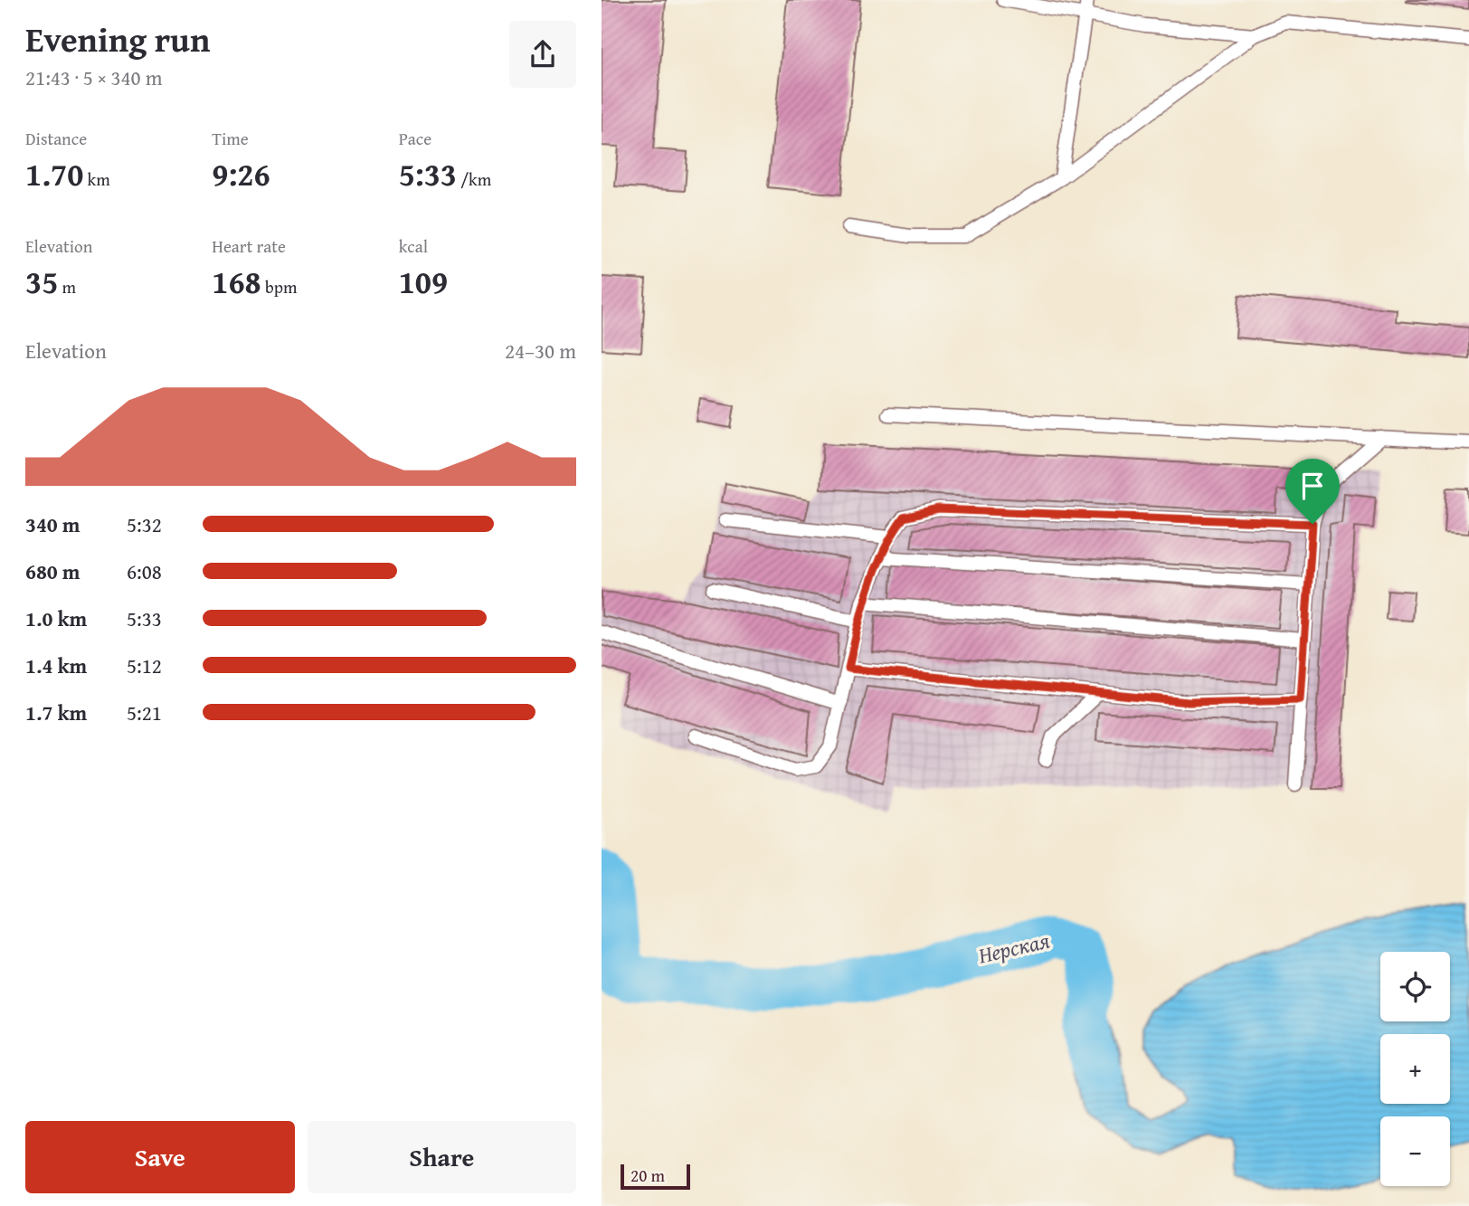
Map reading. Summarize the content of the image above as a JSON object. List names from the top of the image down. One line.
{"water":["Нерская"],"scale_bar":"20 m","page":{"heading":["Evening run","21:43 · 5 × 340 m"],"stats":[["Distance","1.70 km"],["Time","9:26"],["Pace","5:33 /km"],["Elevation","35 m"],["Heart rate","168 bpm"],["kcal","109"]],"chart":["Elevation","24–30 m"],"list":[{"name":"340 m","note":"5:32"},{"name":"680 m","note":"6:08"},{"name":"1.0 km","note":"5:33"},{"name":"1.4 km","note":"5:12"},{"name":"1.7 km","note":"5:21"}],"map_buttons":["+","−"],"buttons":["Save","Share"],"scale":"20 m"}}
